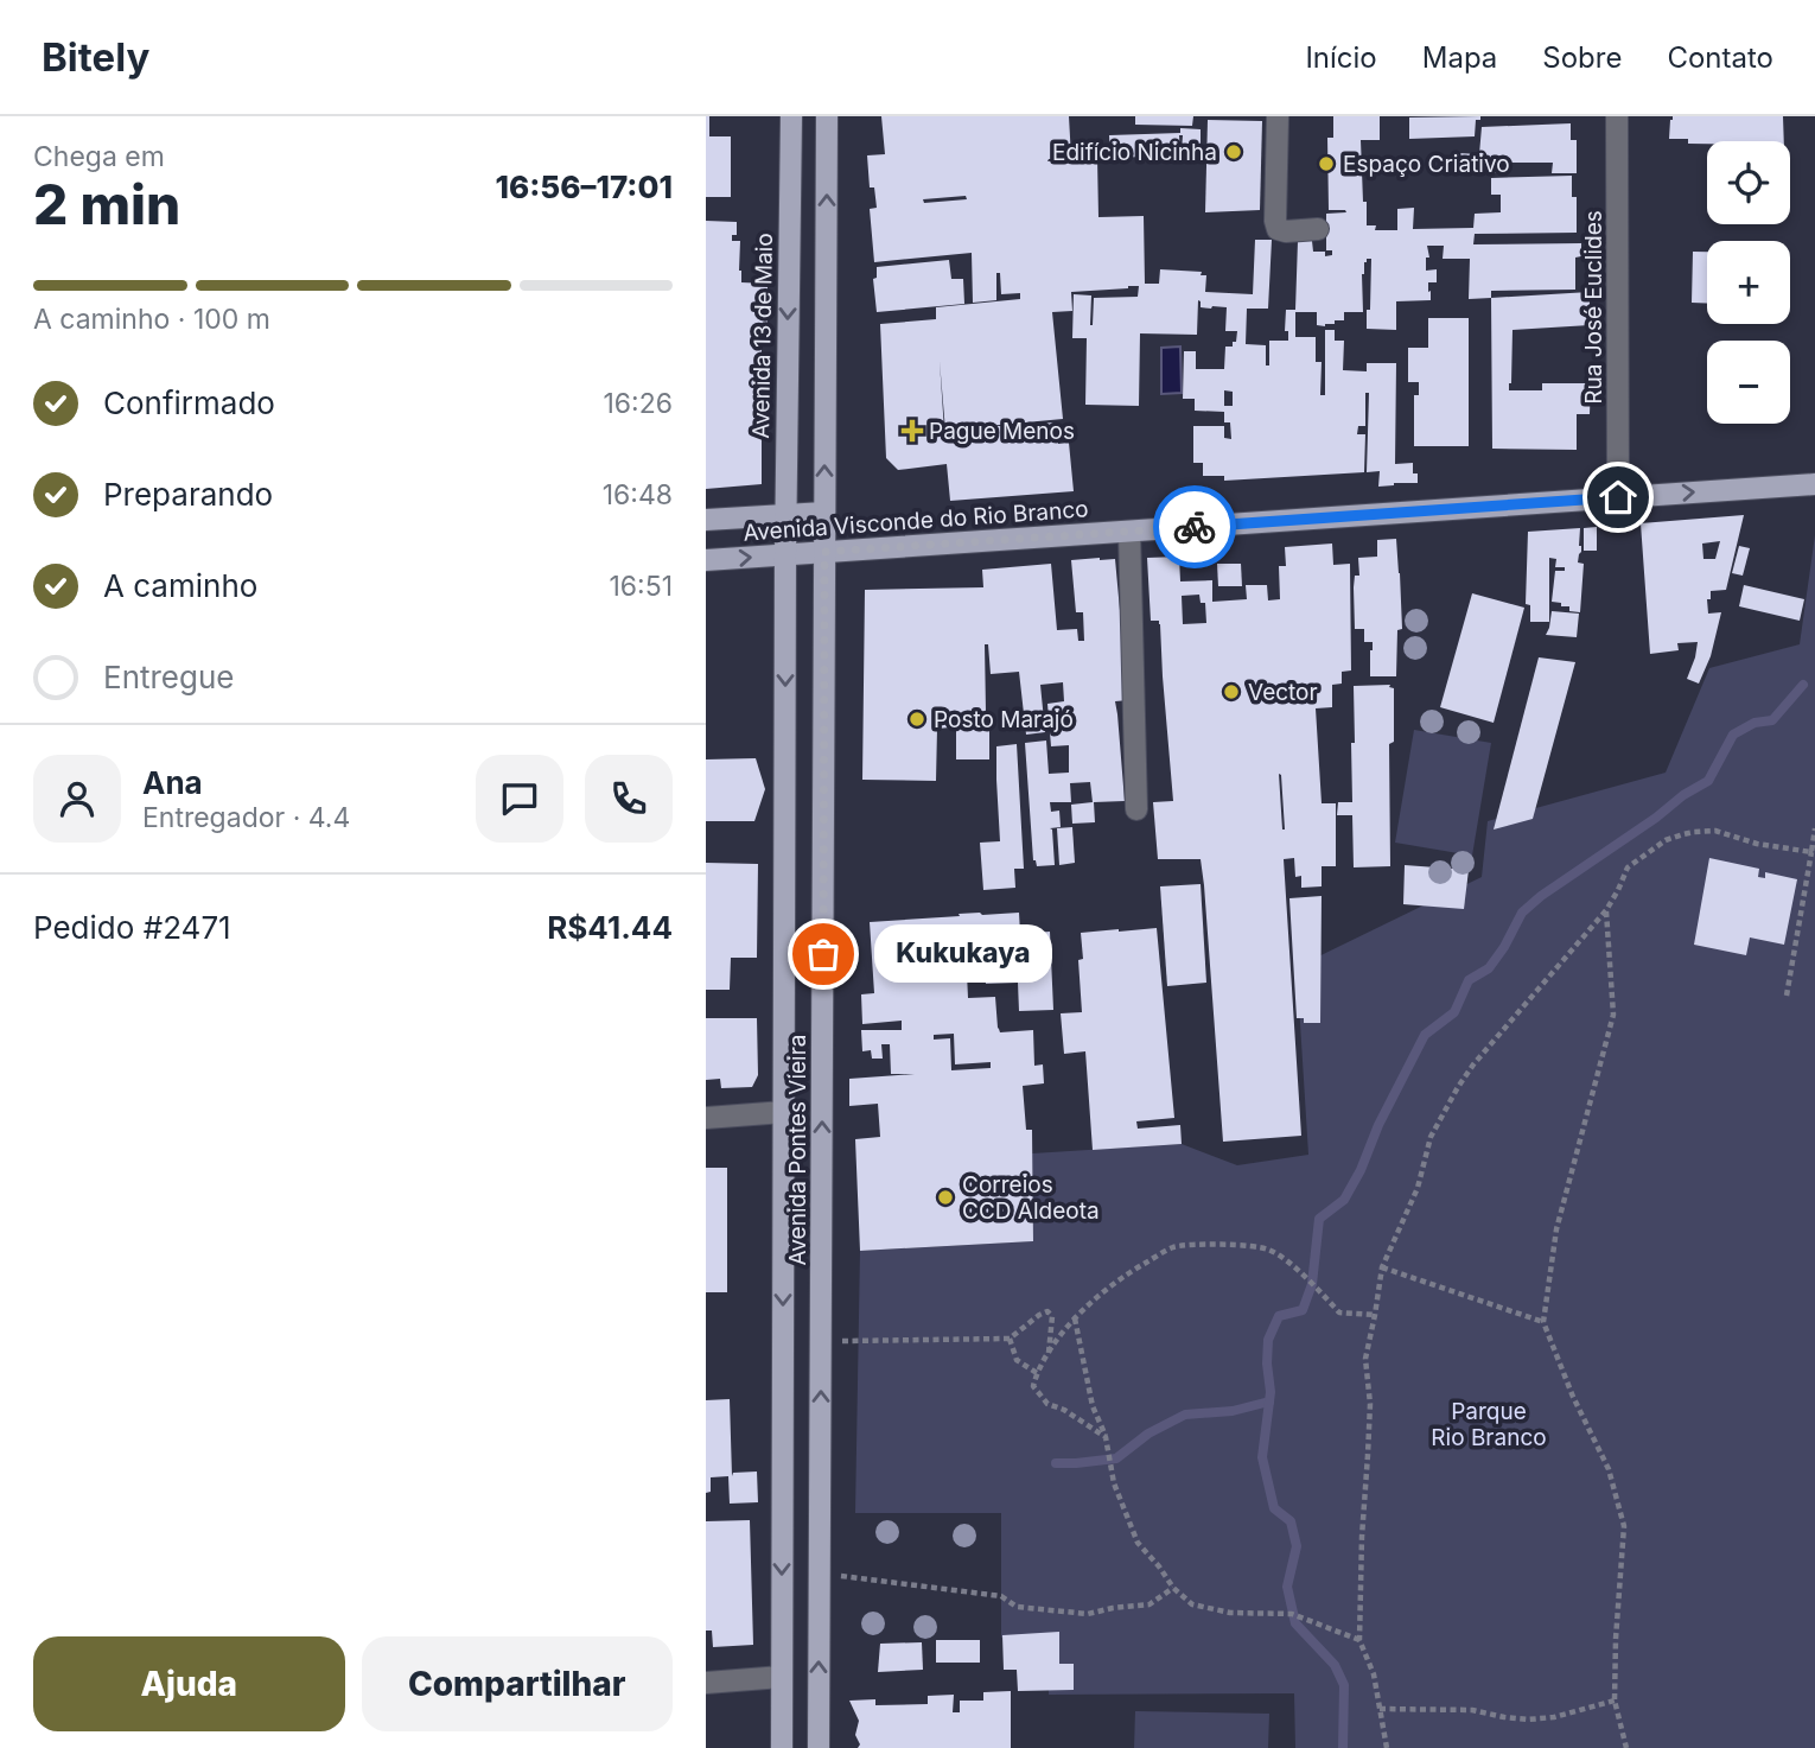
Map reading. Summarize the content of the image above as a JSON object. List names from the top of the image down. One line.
{"streets":{"main road":["Avenida 13 de Maio","Avenida Visconde do Rio Branco","Avenida Pontes Vieira"],"street":["Rua José Euclides"]},"crossings":[["Rua José Euclides","Avenida Visconde do Rio Branco"],["Avenida 13 de Maio","Avenida Visconde do Rio Branco"],["Avenida 13 de Maio","Avenida Pontes Vieira"],["Avenida Visconde do Rio Branco","Avenida Pontes Vieira"]],"parks":["Parque Rio Branco"],"places":{"other":["Edifício Nicinha","Espaço Criativo","Vector","Posto Marajó","Kukukaya","Correios CCD Aldeota"],"health":["Pague Menos"]},"page":{"header":"Bitely","nav":["Início","Mapa","Sobre","Contato"],"heading":["2 min","Chega em","16:56–17:01"],"panel":["Ana","Entregador · 4.4","Pedido #2471","R$41.44"],"map_buttons":["+","−"],"bar":"A caminho · 100 m","list":[["Confirmado","16:26"],["Preparando","16:48"],["A caminho","16:51"],"Entregue"],"bubble":"Kukukaya","buttons":["Ajuda","Compartilhar"]}}
